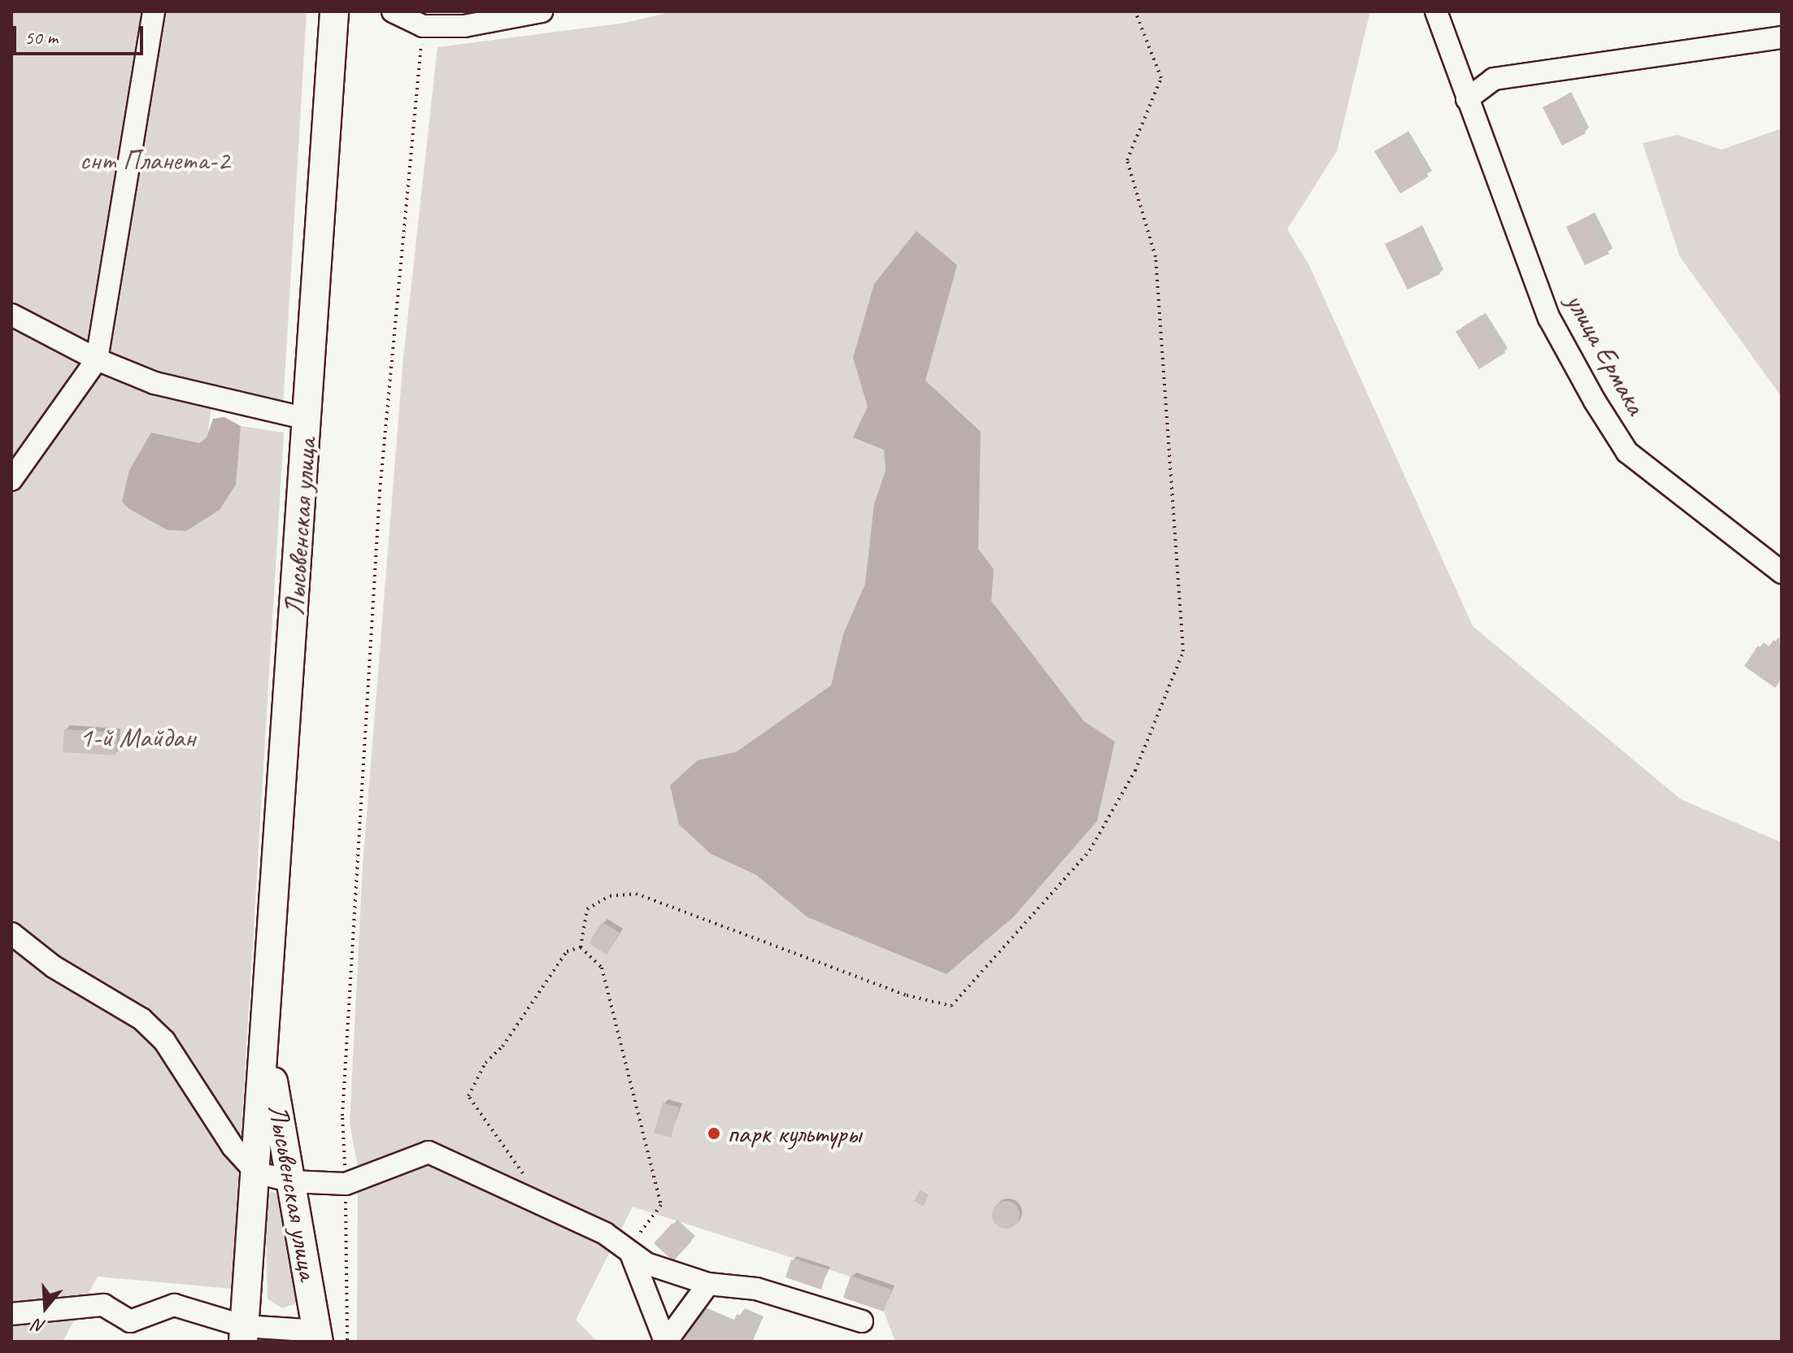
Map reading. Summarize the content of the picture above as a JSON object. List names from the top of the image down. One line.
{"streets":{"main road":["Лысьвенская улица"],"street":["улица Ермака"]},"parks":["снт Планета-2","1-й Майдан"],"places":["парк культуры"],"scale_bar":"50 m","north":"bottom"}
